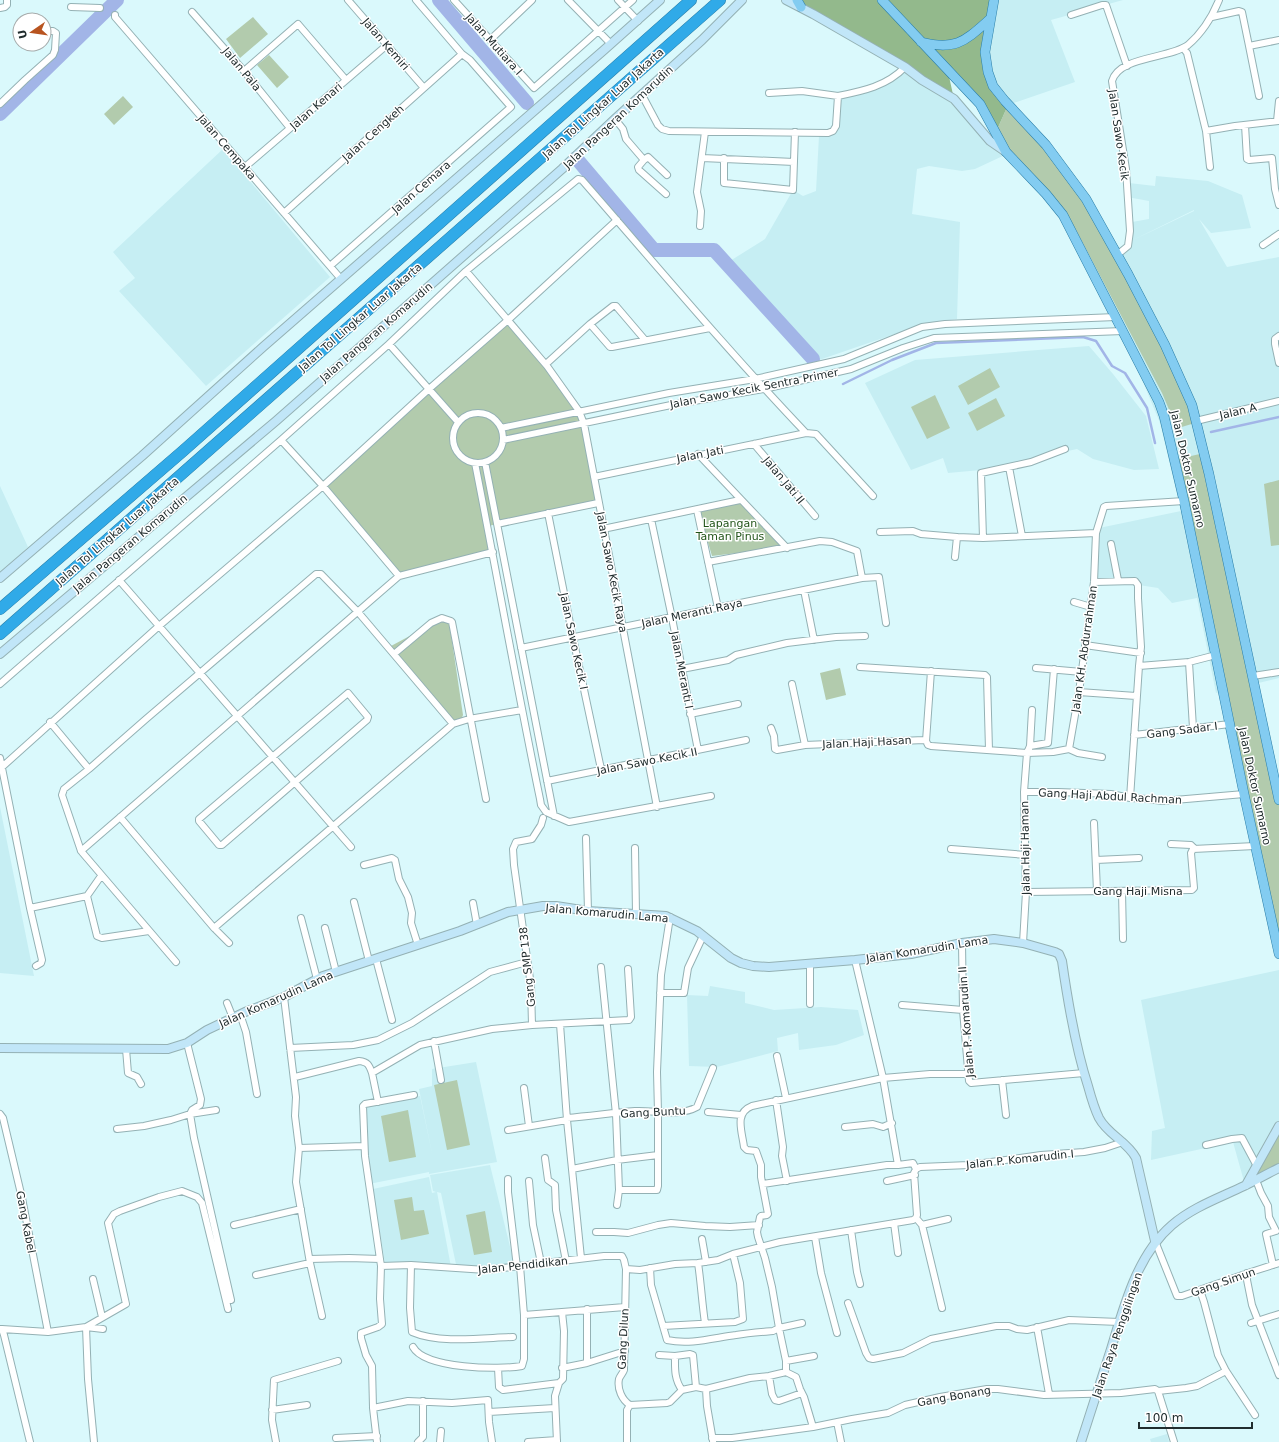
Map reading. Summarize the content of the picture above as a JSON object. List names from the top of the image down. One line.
{"streets":{"highway":["Jalan Tol Lingkar Luar Jakarta"],"main road":["Jalan Doktor Sumarno"],"street":["Jalan Kemiri","Jalan Mutiara I","Jalan Pala","Jalan Kenari","Jalan Pangeran Komarudin","Jalan Cengkeh","Jalan Sawo Kecik","Jalan Cempaka","Jalan Cemara","Jalan Sawo Kecik Sentra Primer","Jalan A","Jalan Jati","Jalan Jati II","Jalan Sawo Kecik Raya","Jalan Meranti Raya","Jalan Sawo Kecik I","Jalan KH. Abdurrahman","Jalan Meranti I","Gang Sadar I","Jalan Haji Hasan","Jalan Sawo Kecik II","Gang Haji Abdul Rachman","Jalan Haji Haman","Gang Haji Misna","Jalan Komarudin Lama","Gang SMP 138","Jalan P. Komarudin II","Gang Buntu","Jalan P. Komarudin I","Gang Kabel","Jalan Pendidikan","Gang Simun","Jalan Raya Penggilingan","Gang Dilun","Gang Bonang"]},"crossings":[["Jalan Kemiri","Jalan Kenari"],["Jalan Kemiri","Jalan Cengkeh"],["Jalan Pala","Jalan Kenari"],["Jalan Kenari","Jalan Cempaka"],["Jalan Cengkeh","Jalan Cempaka"],["Jalan Cengkeh","Jalan Cemara"],["Jalan Sawo Kecik","Jalan Doktor Sumarno"],["Jalan Cempaka","Jalan Cemara"],["Jalan Sawo Kecik Sentra Primer","Jalan Doktor Sumarno"],["Jalan Sawo Kecik Sentra Primer","Jalan Sawo Kecik Raya"],["Jalan A","Jalan Doktor Sumarno"],["Jalan Jati","Jalan Jati II"],["Jalan Jati","Jalan Sawo Kecik Raya"],["Jalan Doktor Sumarno","Jalan KH. Abdurrahman"],["Jalan Doktor Sumarno","Gang Sadar I"],["Jalan Doktor Sumarno","Gang Haji Abdul Rachman"],["Jalan Sawo Kecik Raya","Jalan Meranti Raya"],["Jalan Sawo Kecik Raya","Jalan Sawo Kecik II"],["Jalan Meranti Raya","Jalan Sawo Kecik I"],["Jalan Meranti Raya","Jalan Meranti I"],["Jalan Sawo Kecik I","Jalan Sawo Kecik II"],["Jalan Meranti I","Jalan Sawo Kecik II"],["Jalan Haji Hasan","Jalan Haji Haman"],["Gang Haji Abdul Rachman","Jalan Haji Haman"],["Jalan Haji Haman","Gang Haji Misna"],["Jalan Haji Haman","Jalan Komarudin Lama"],["Jalan Komarudin Lama","Gang SMP 138"],["Jalan Komarudin Lama","Jalan P. Komarudin II"],["Jalan Komarudin Lama","Jalan P. Komarudin I"],["Jalan Komarudin Lama","Gang Simun"],["Jalan Komarudin Lama","Jalan Raya Penggilingan"],["Jalan Pendidikan","Gang Dilun"],["Gang Simun","Jalan Raya Penggilingan"],["Jalan Raya Penggilingan","Gang Bonang"]],"parks":["Lapangan Taman Pinus"],"scale_bar":"100 m","north":"left"}
